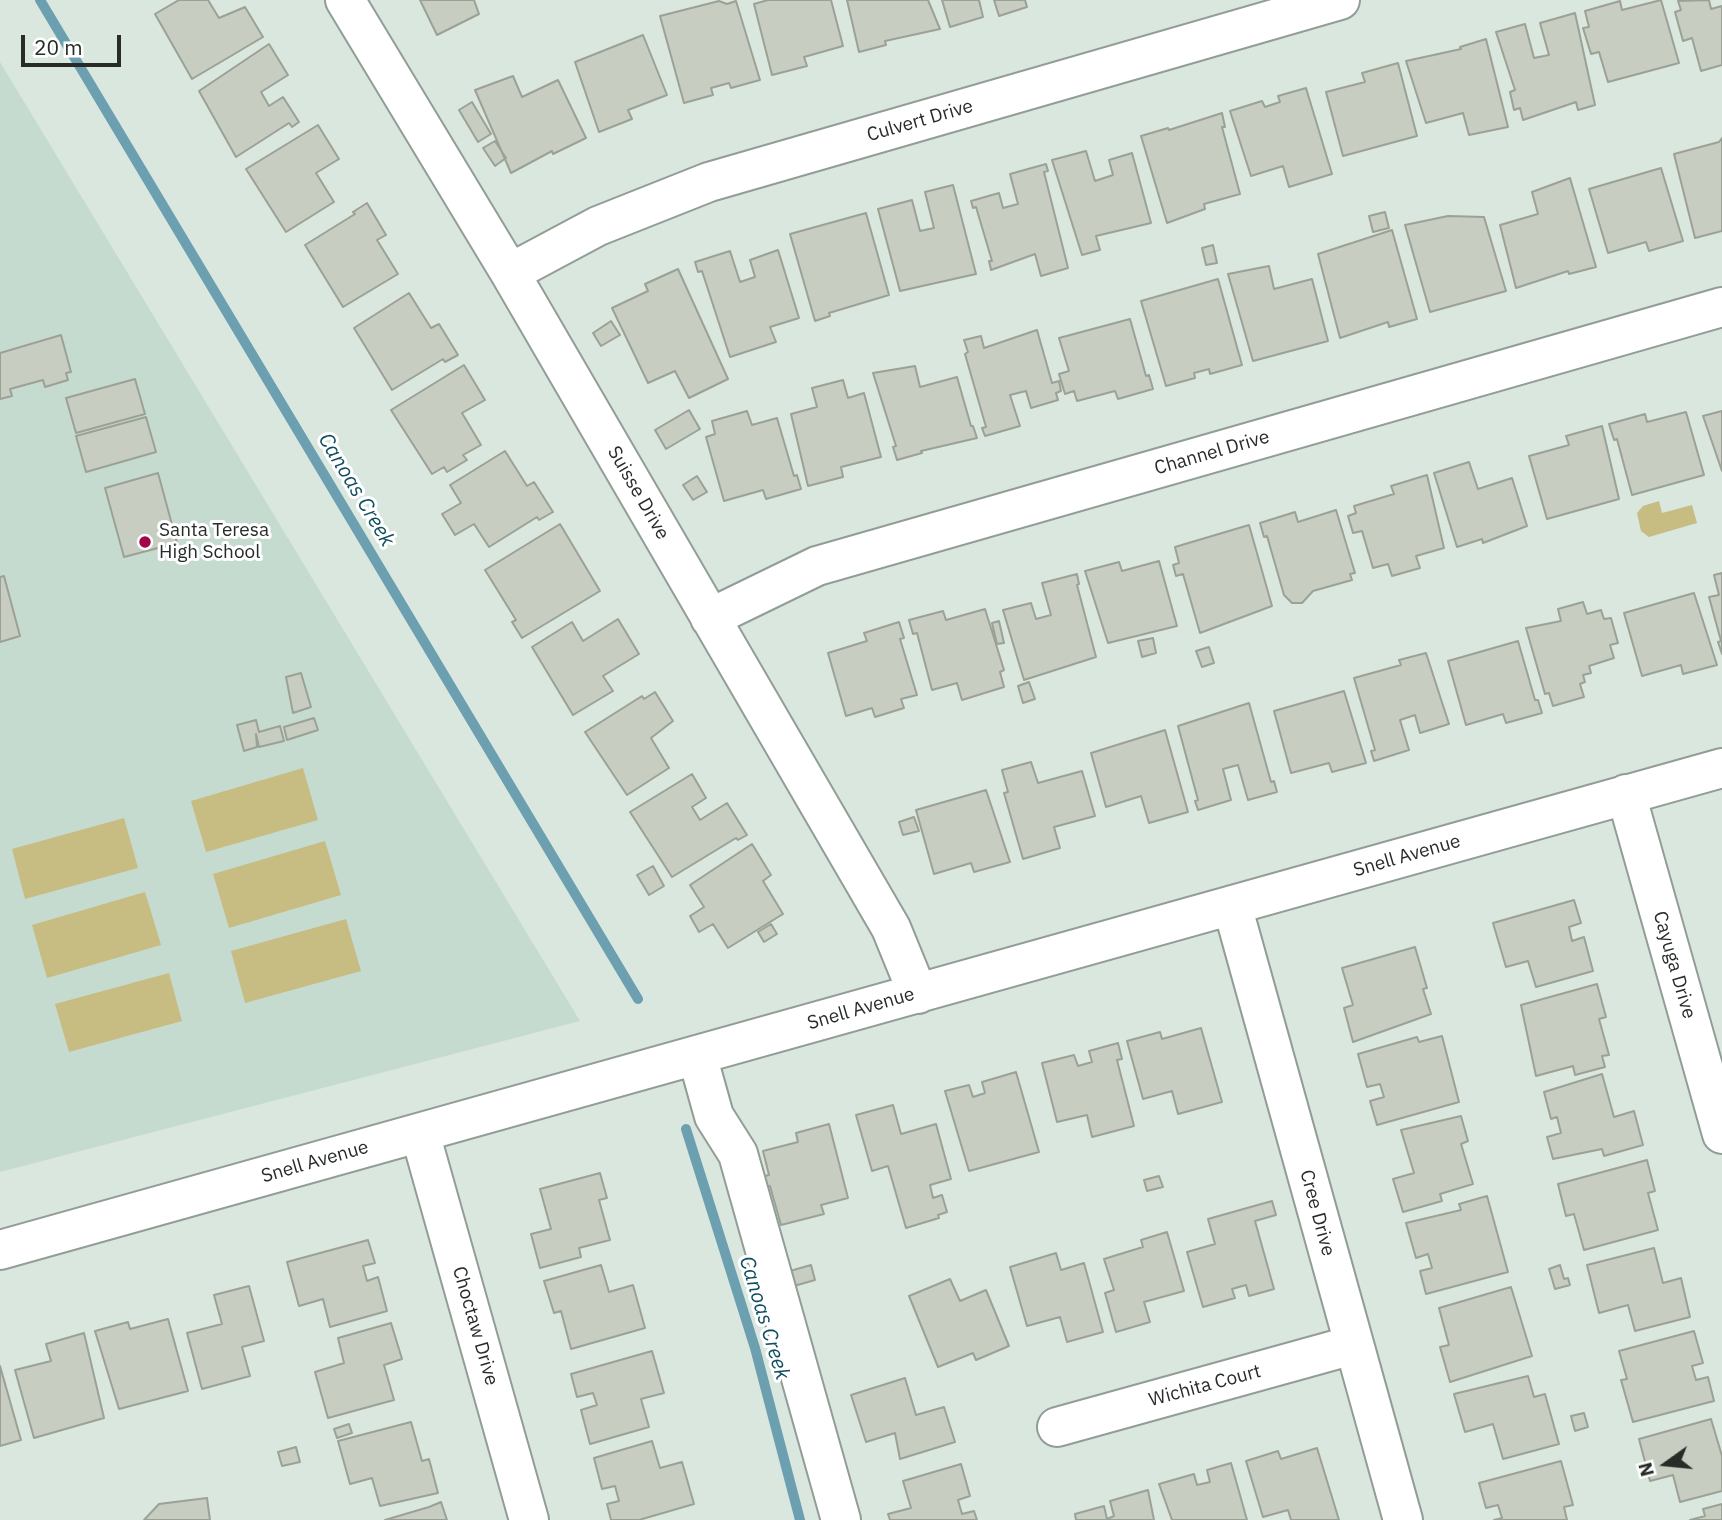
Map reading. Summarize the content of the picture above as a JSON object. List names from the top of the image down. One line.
{"streets":{"street":["Culvert Drive","Channel Drive","Suisse Drive","Snell Avenue","Cayuga Drive","Cree Drive","Choctaw Drive","Wichita Court"]},"crossings":[["Culvert Drive","Suisse Drive"],["Channel Drive","Suisse Drive"],["Suisse Drive","Snell Avenue"],["Snell Avenue","Cayuga Drive"],["Snell Avenue","Cree Drive"],["Snell Avenue","Choctaw Drive"],["Cree Drive","Wichita Court"]],"water":["Canoas Creek"],"places":["Santa Teresa High School"],"scale_bar":"20 m","north":"left"}
